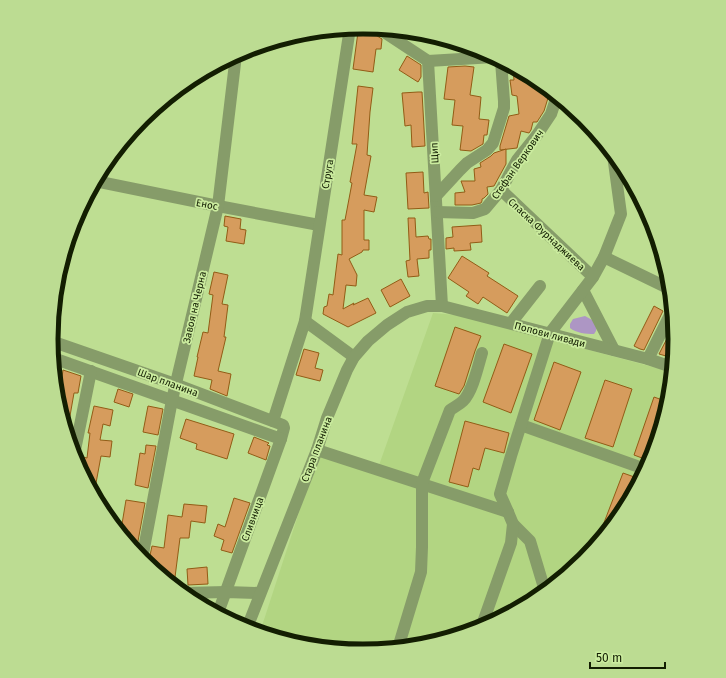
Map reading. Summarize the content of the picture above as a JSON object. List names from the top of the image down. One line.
{"streets":{"street":["Щип","Стефан Веркович","Струга","Енос","Спаска Фурнаджиева","Завоя на Черна","Попови ливади","Шар планина","Стара планина","Сливница"]},"crossings":[["Щип","Стефан Веркович"],["Щип","Попови ливади"],["Стефан Веркович","Спаска Фурнаджиева"],["Струга","Енос"],["Струга","Шар планина"],["Струга","Сливница"],["Енос","Завоя на Черна"],["Завоя на Черна","Шар планина"],["Попови ливади","Стара планина"],["Шар планина","Сливница"]],"scale_bar":"50 m"}
